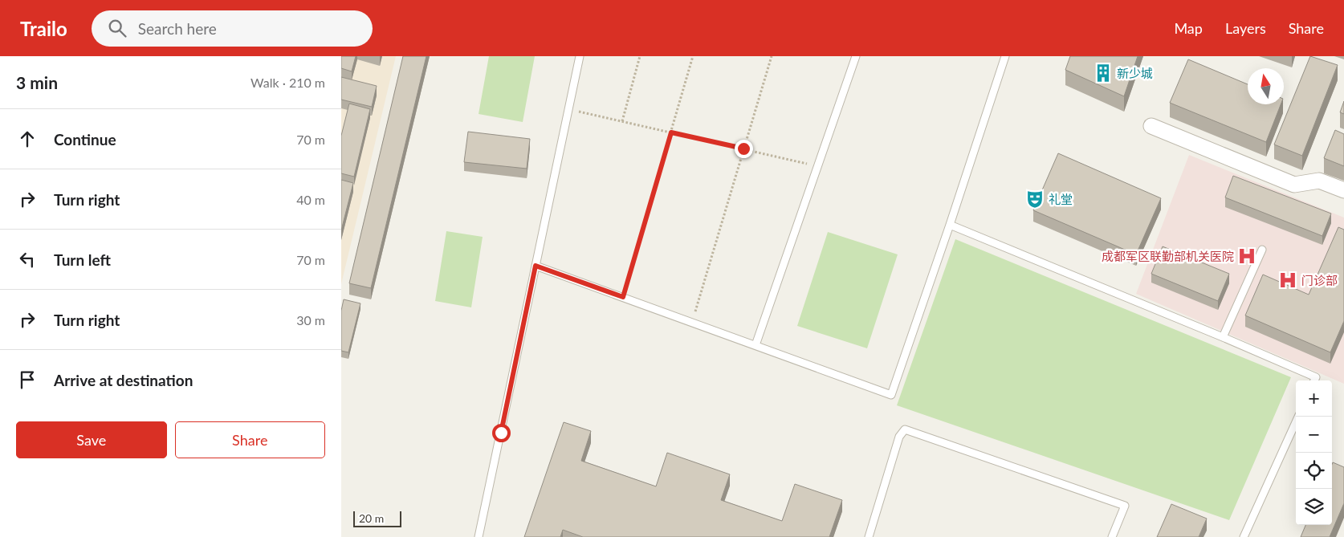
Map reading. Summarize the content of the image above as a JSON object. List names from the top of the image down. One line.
{"places":{"building":["新少城"],"theatre":["礼堂"],"hospital":["成都军区联勤部机关医院","门诊部"]},"scale_bar":"20 m","north":"top","page":{"header":"Trailo","search":"Search here","nav":["Map","Layers","Share"],"heading":["3 min","Walk · 210 m"],"list":[["Continue","70 m"],["Turn right","40 m"],["Turn left","70 m"],["Turn right","30 m"],"Arrive at destination"],"map_buttons":["+","−"],"buttons":["Save","Share"],"scale":"20 m"}}
